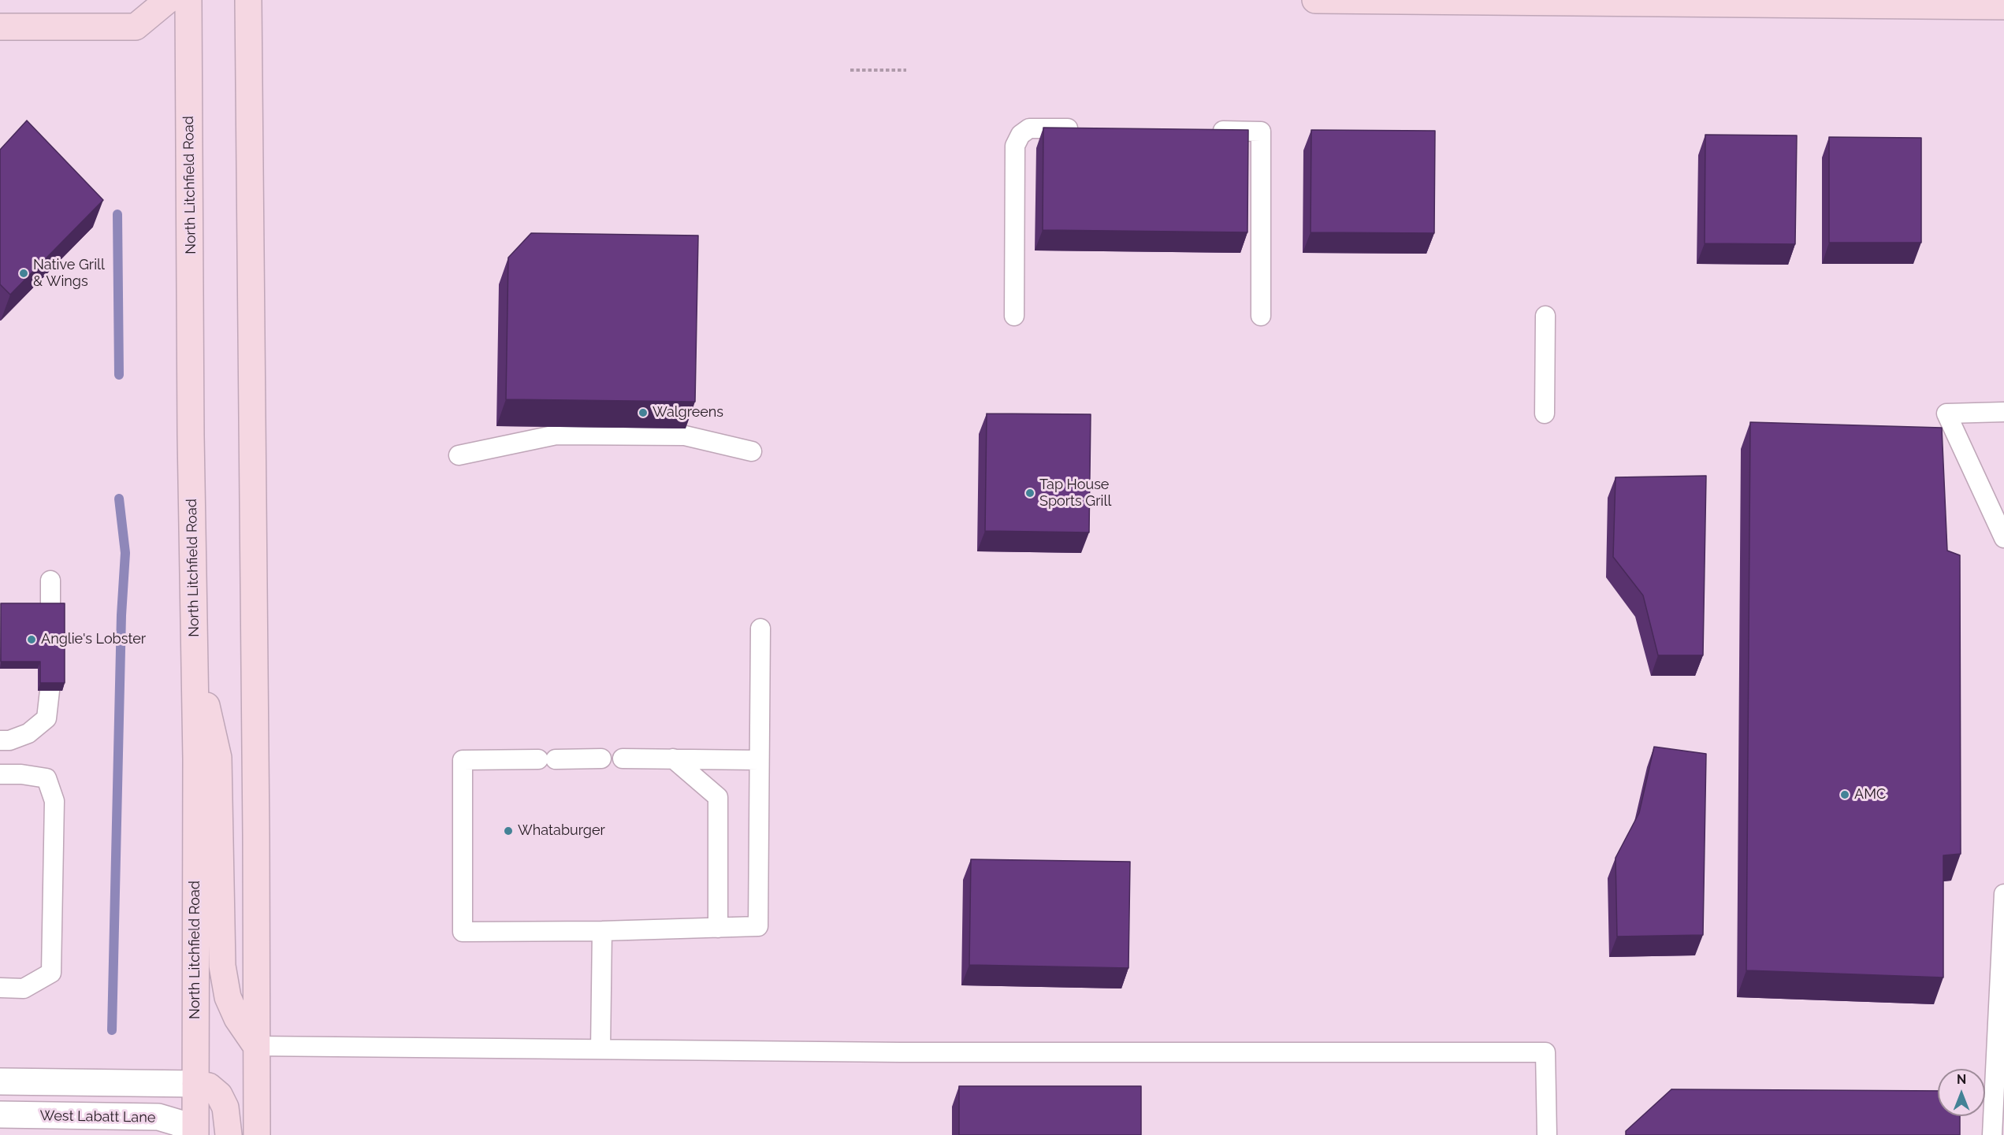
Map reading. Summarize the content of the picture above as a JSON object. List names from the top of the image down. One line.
{"streets":{"main road":["North Litchfield Road"],"street":["West Labatt Lane"]},"places":["Native Grill & Wings","Walgreens","Tap House Sports Grill","Anglie's Lobster","AMC","Whataburger"],"north":"top"}
